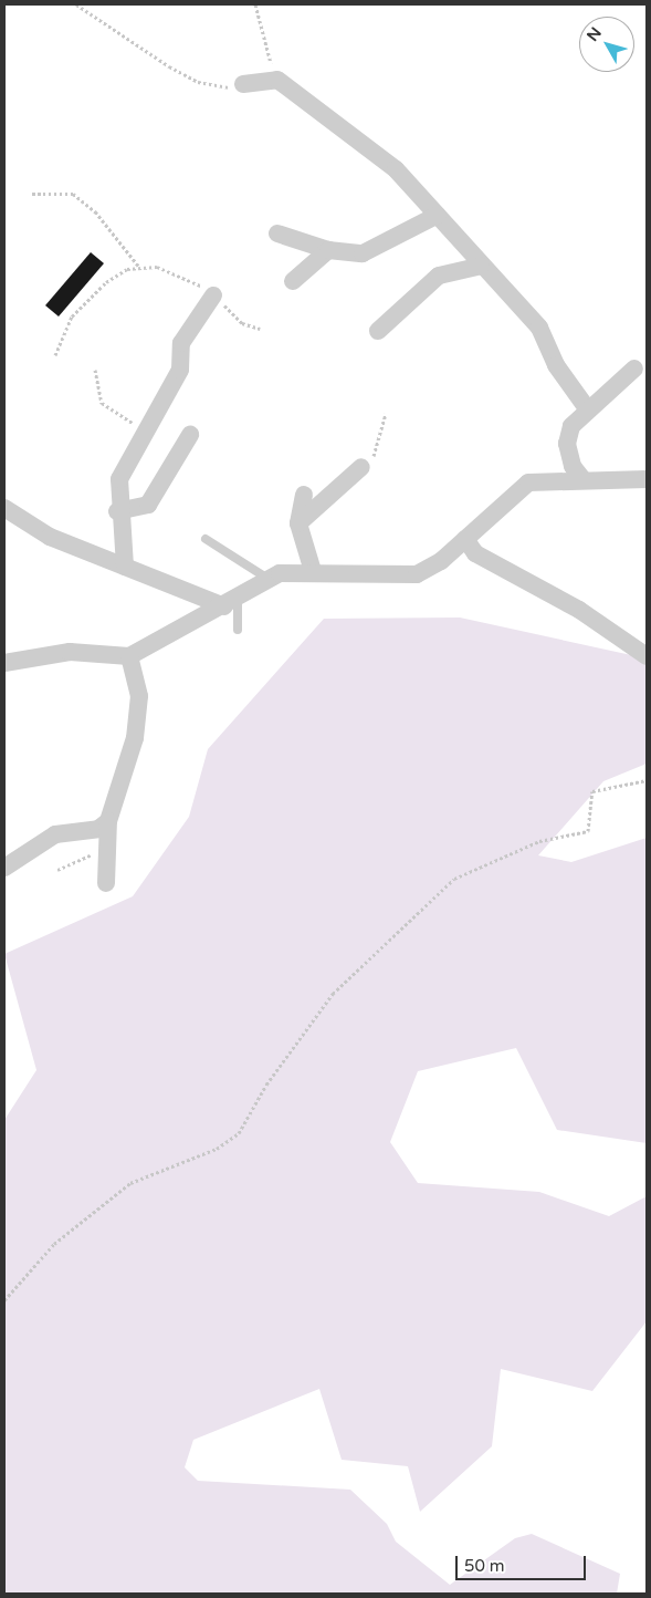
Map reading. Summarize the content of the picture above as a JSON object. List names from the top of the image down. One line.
{"scale_bar":"50 m","north":"top left"}
